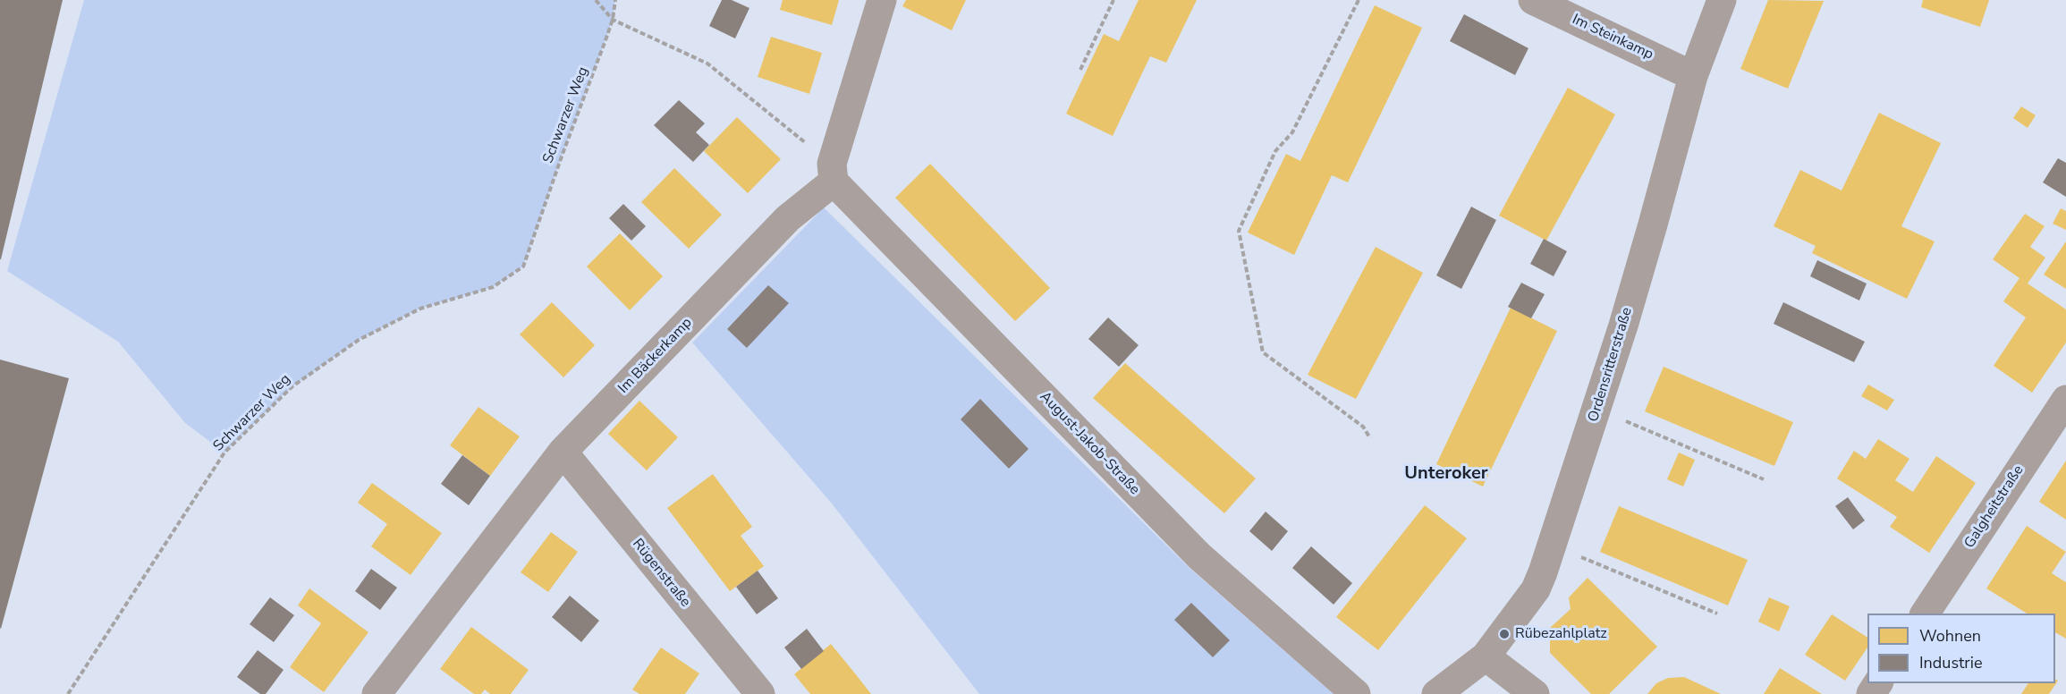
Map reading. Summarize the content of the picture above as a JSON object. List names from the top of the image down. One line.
{"streets":{"street":["Im Steinkamp","Im Bäckerkamp","Ordensritterstraße","August-Jakob-Straße","Galgheitstraße","Rügenstraße"],"path":["Schwarzer Weg"]},"crossings":[["Im Steinkamp","Ordensritterstraße"],["Im Bäckerkamp","August-Jakob-Straße"],["Im Bäckerkamp","Rügenstraße"]],"districts":["Unteroker"],"places":["Rübezahlplatz"],"legend":["Wohnen","Industrie"]}
